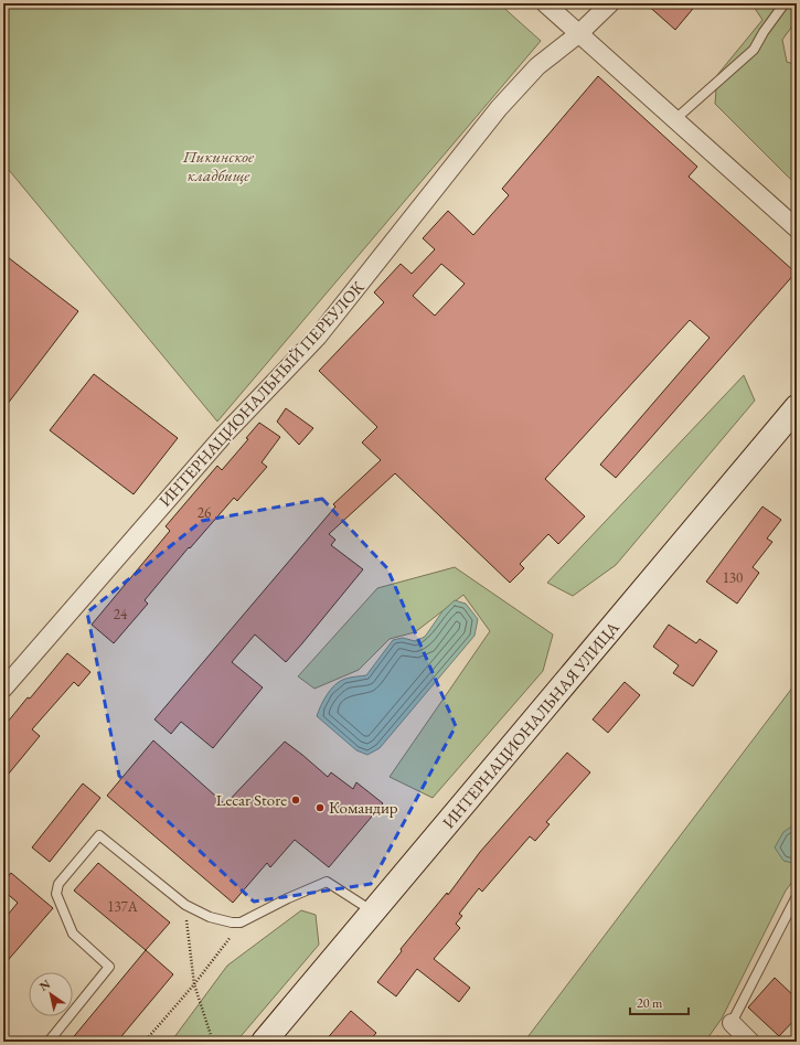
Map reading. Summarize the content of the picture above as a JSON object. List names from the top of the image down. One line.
{"streets":{"main road":["ИНТЕРНАЦИОНАЛЬНАЯ УЛИЦА"],"street":["ИНТЕРНАЦИОНАЛЬНЫЙ ПЕРЕУЛОК"]},"parks":["Пикинское кладбище"],"places":["Lecar Store","Командир"],"house_numbers":["26","130","24","137А"],"scale_bar":"20 m","north":"top left"}
